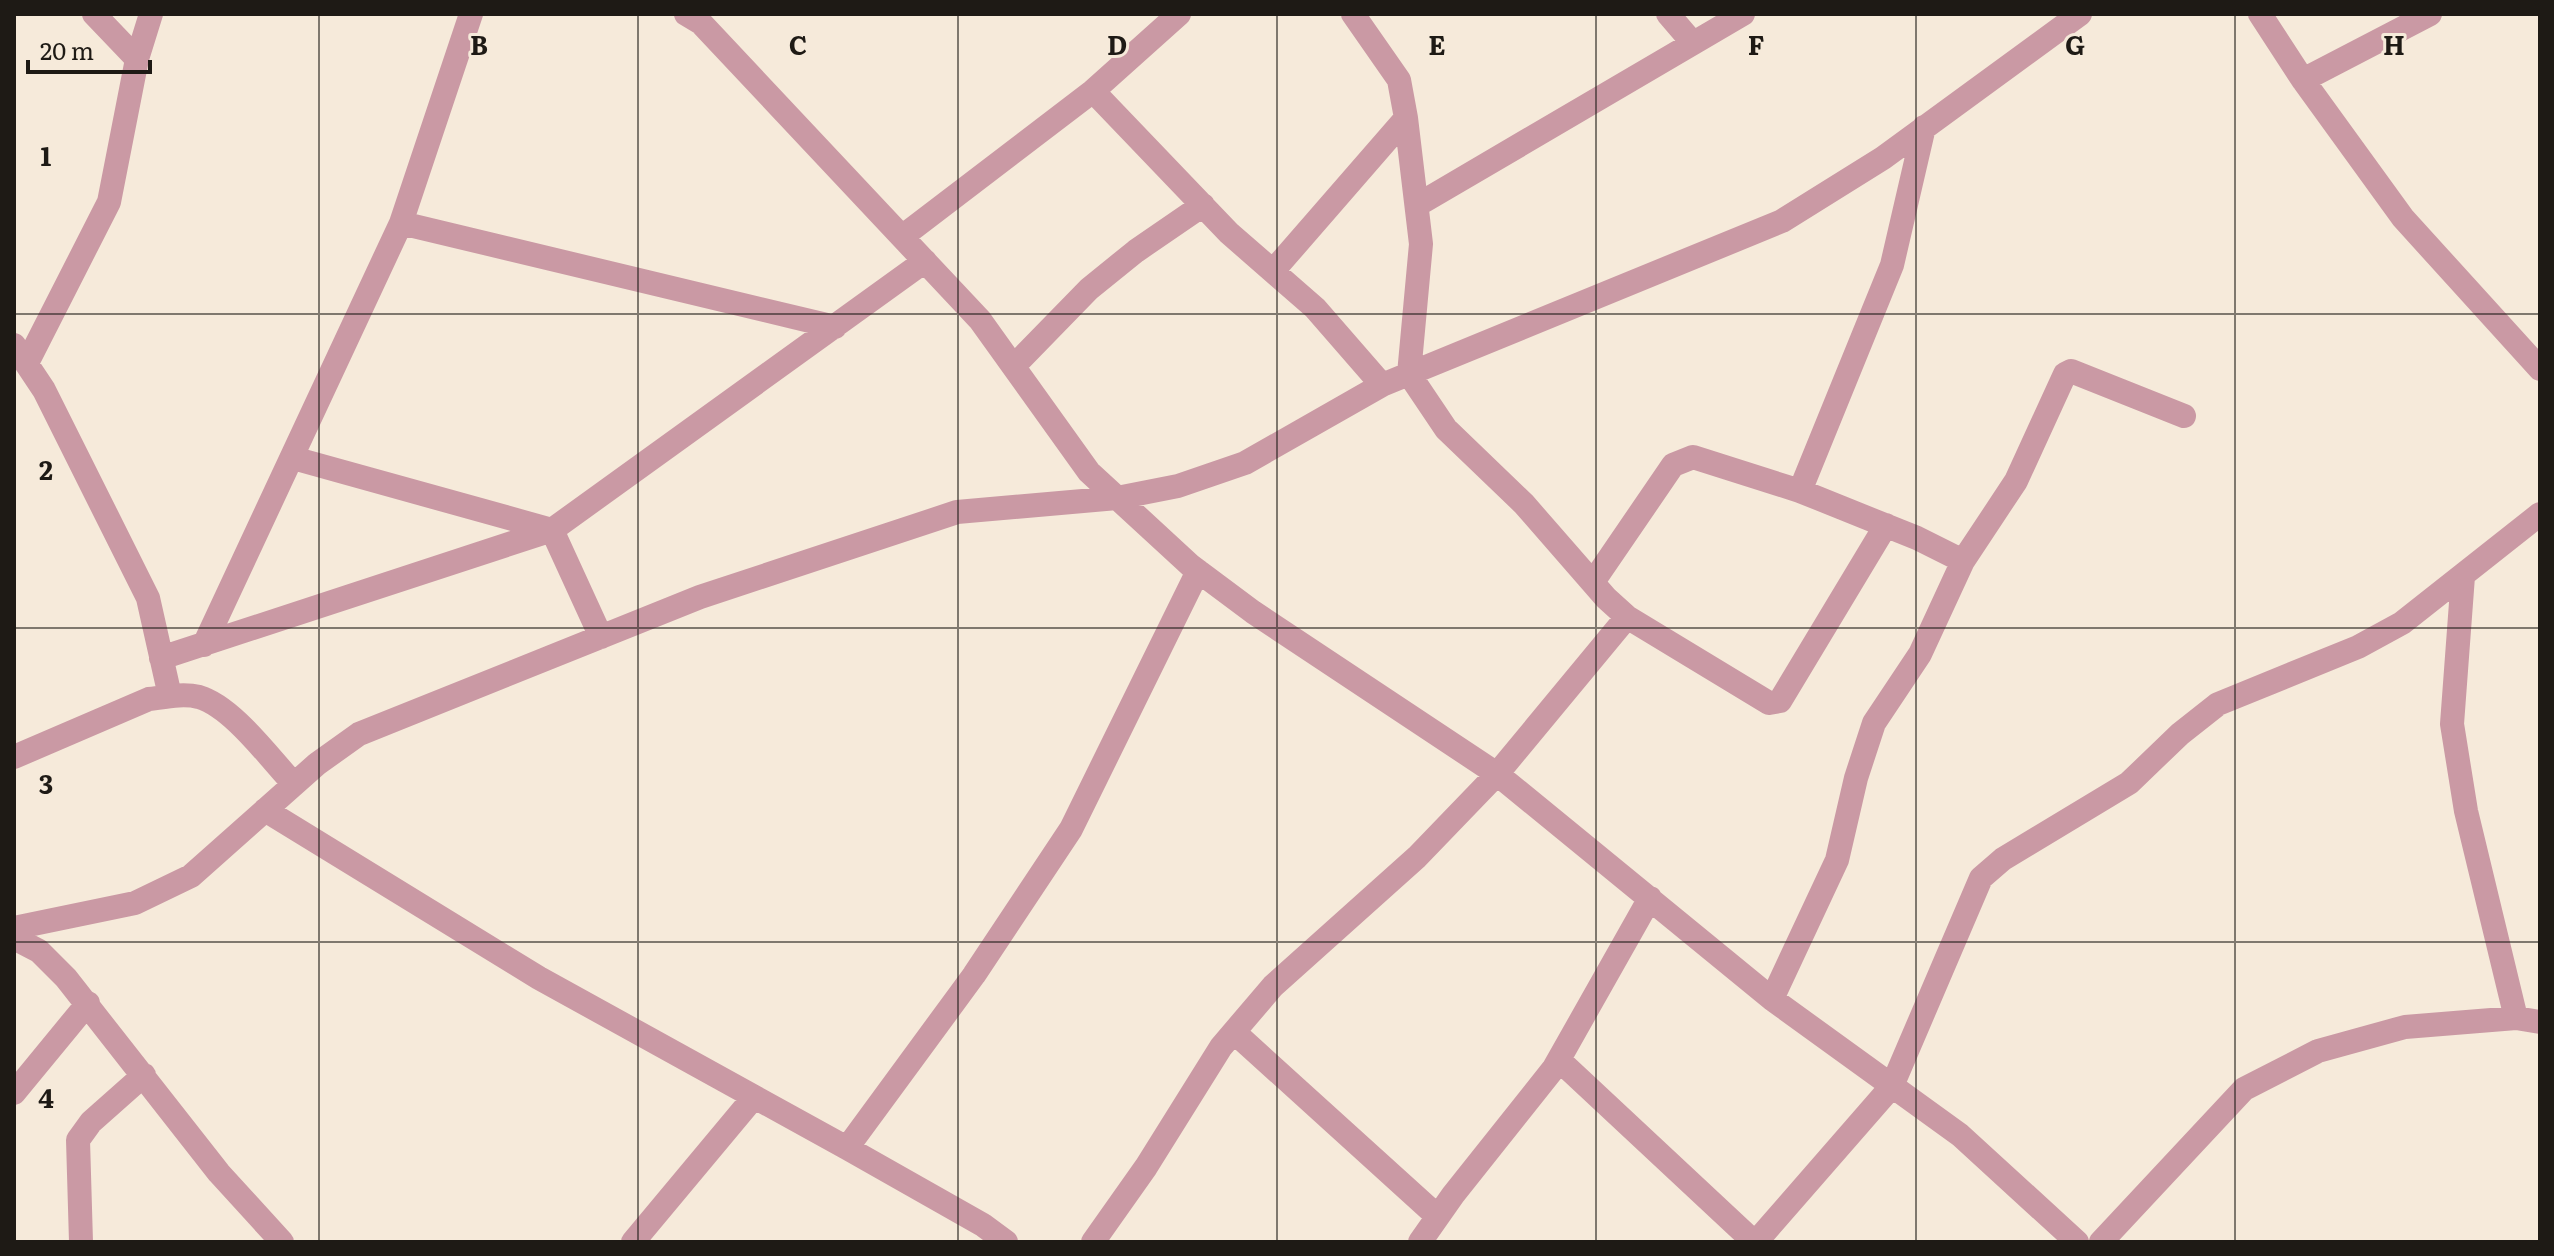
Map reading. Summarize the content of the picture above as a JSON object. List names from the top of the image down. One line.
{"scale_bar":"20 m","grid":{"columns":["B","C","D","E","F","G","H"],"rows":["1","2","3","4"]}}
